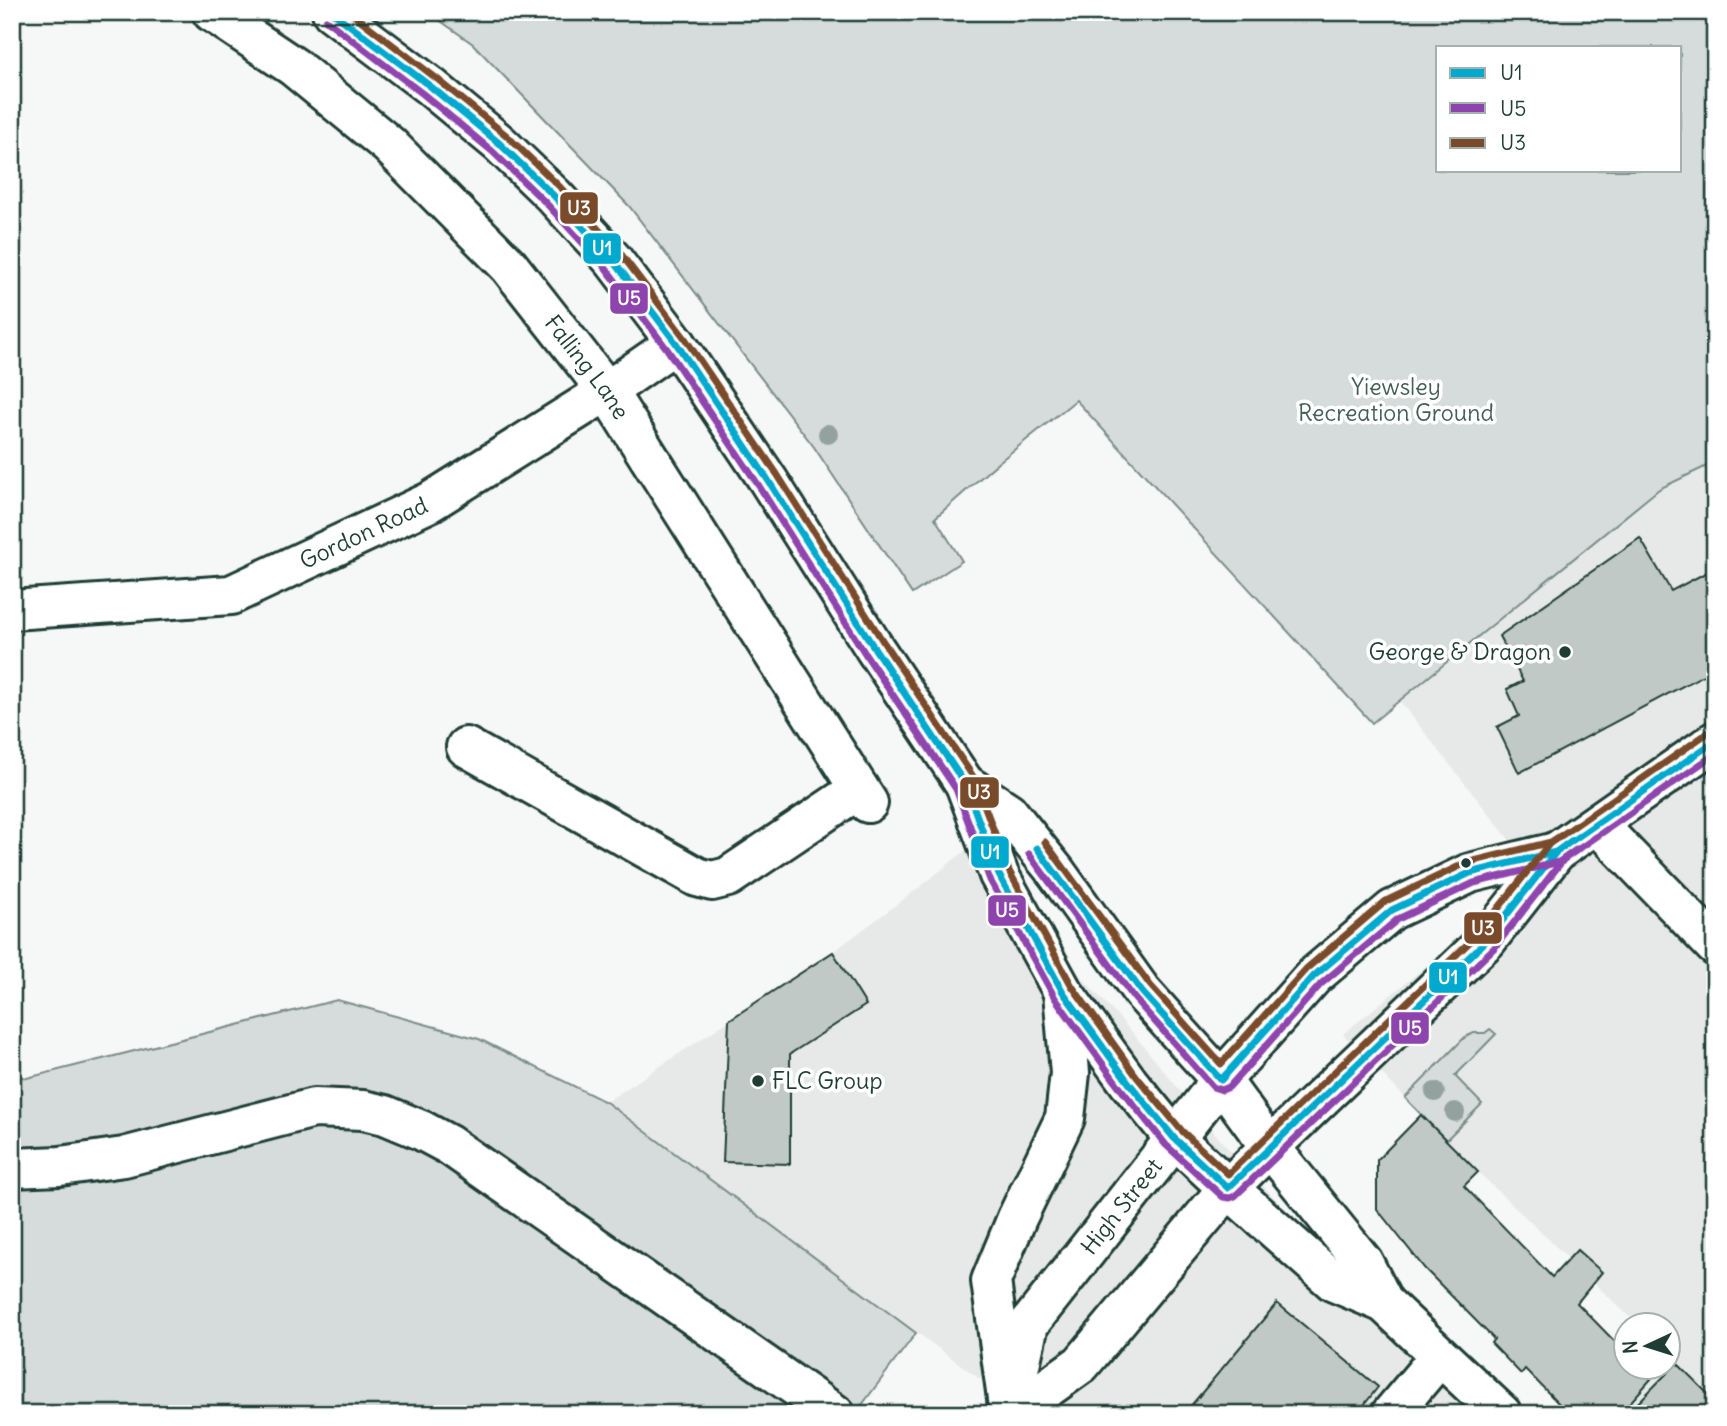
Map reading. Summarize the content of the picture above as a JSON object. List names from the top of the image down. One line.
{"streets":{"street":["Falling Lane","Gordon Road","High Street"]},"crossings":[["Falling Lane","Gordon Road"]],"parks":["Yiewsley Recreation Ground"],"places":["George & Dragon","FLC Group"],"lines":["transit line U1","transit line U3","transit line U5"],"legend":["U1","U5","U3"],"north":"left"}
